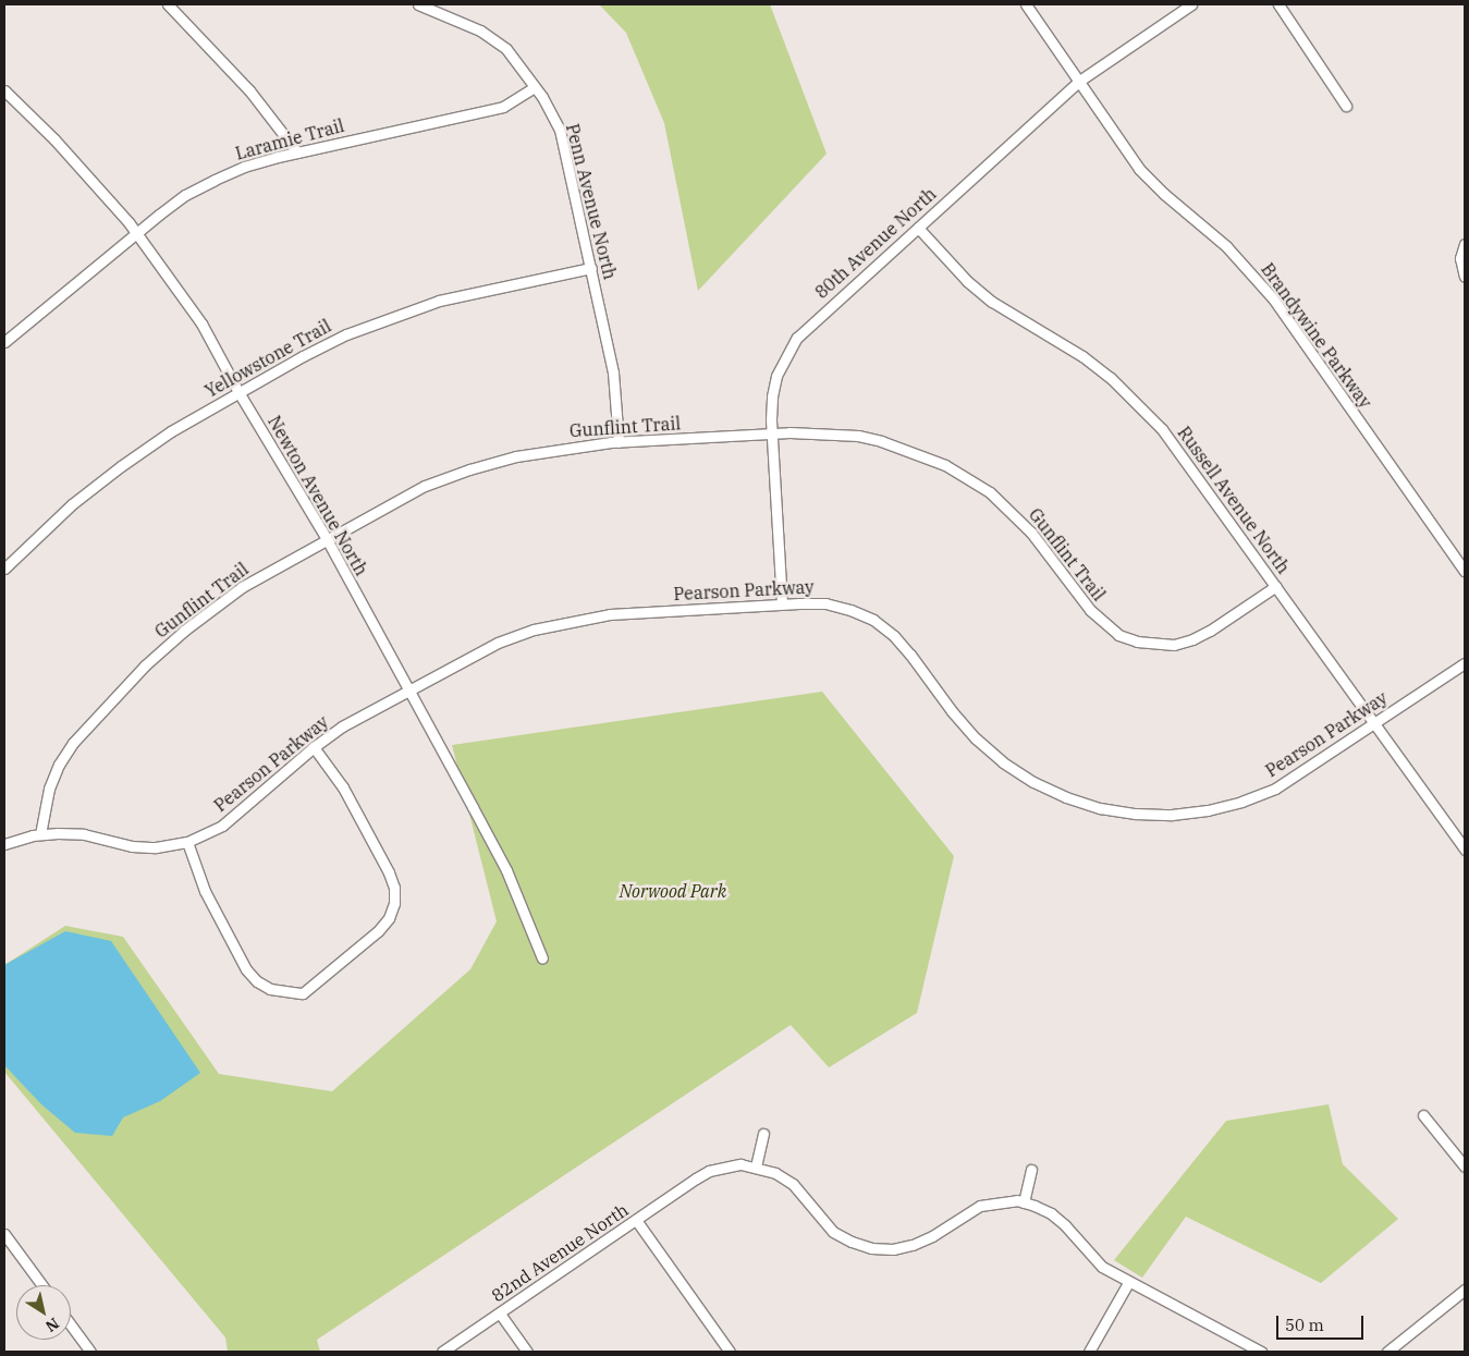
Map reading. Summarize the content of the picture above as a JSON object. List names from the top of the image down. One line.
{"streets":{"street":["Laramie Trail","Penn Avenue North","80th Avenue North","Brandywine Parkway","Yellowstone Trail","Gunflint Trail","Newton Avenue North","Russell Avenue North","Pearson Parkway","82nd Avenue North"]},"crossings":[["Laramie Trail","Penn Avenue North"],["Laramie Trail","Newton Avenue North"],["Penn Avenue North","Yellowstone Trail"],["Penn Avenue North","Gunflint Trail"],["80th Avenue North","Brandywine Parkway"],["80th Avenue North","Gunflint Trail"],["80th Avenue North","Russell Avenue North"],["80th Avenue North","Pearson Parkway"],["Yellowstone Trail","Newton Avenue North"],["Gunflint Trail","Newton Avenue North"],["Gunflint Trail","Russell Avenue North"],["Gunflint Trail","Pearson Parkway"],["Newton Avenue North","Pearson Parkway"],["Russell Avenue North","Pearson Parkway"]],"parks":["Norwood Park"],"scale_bar":"50 m","north":"bottom right"}
